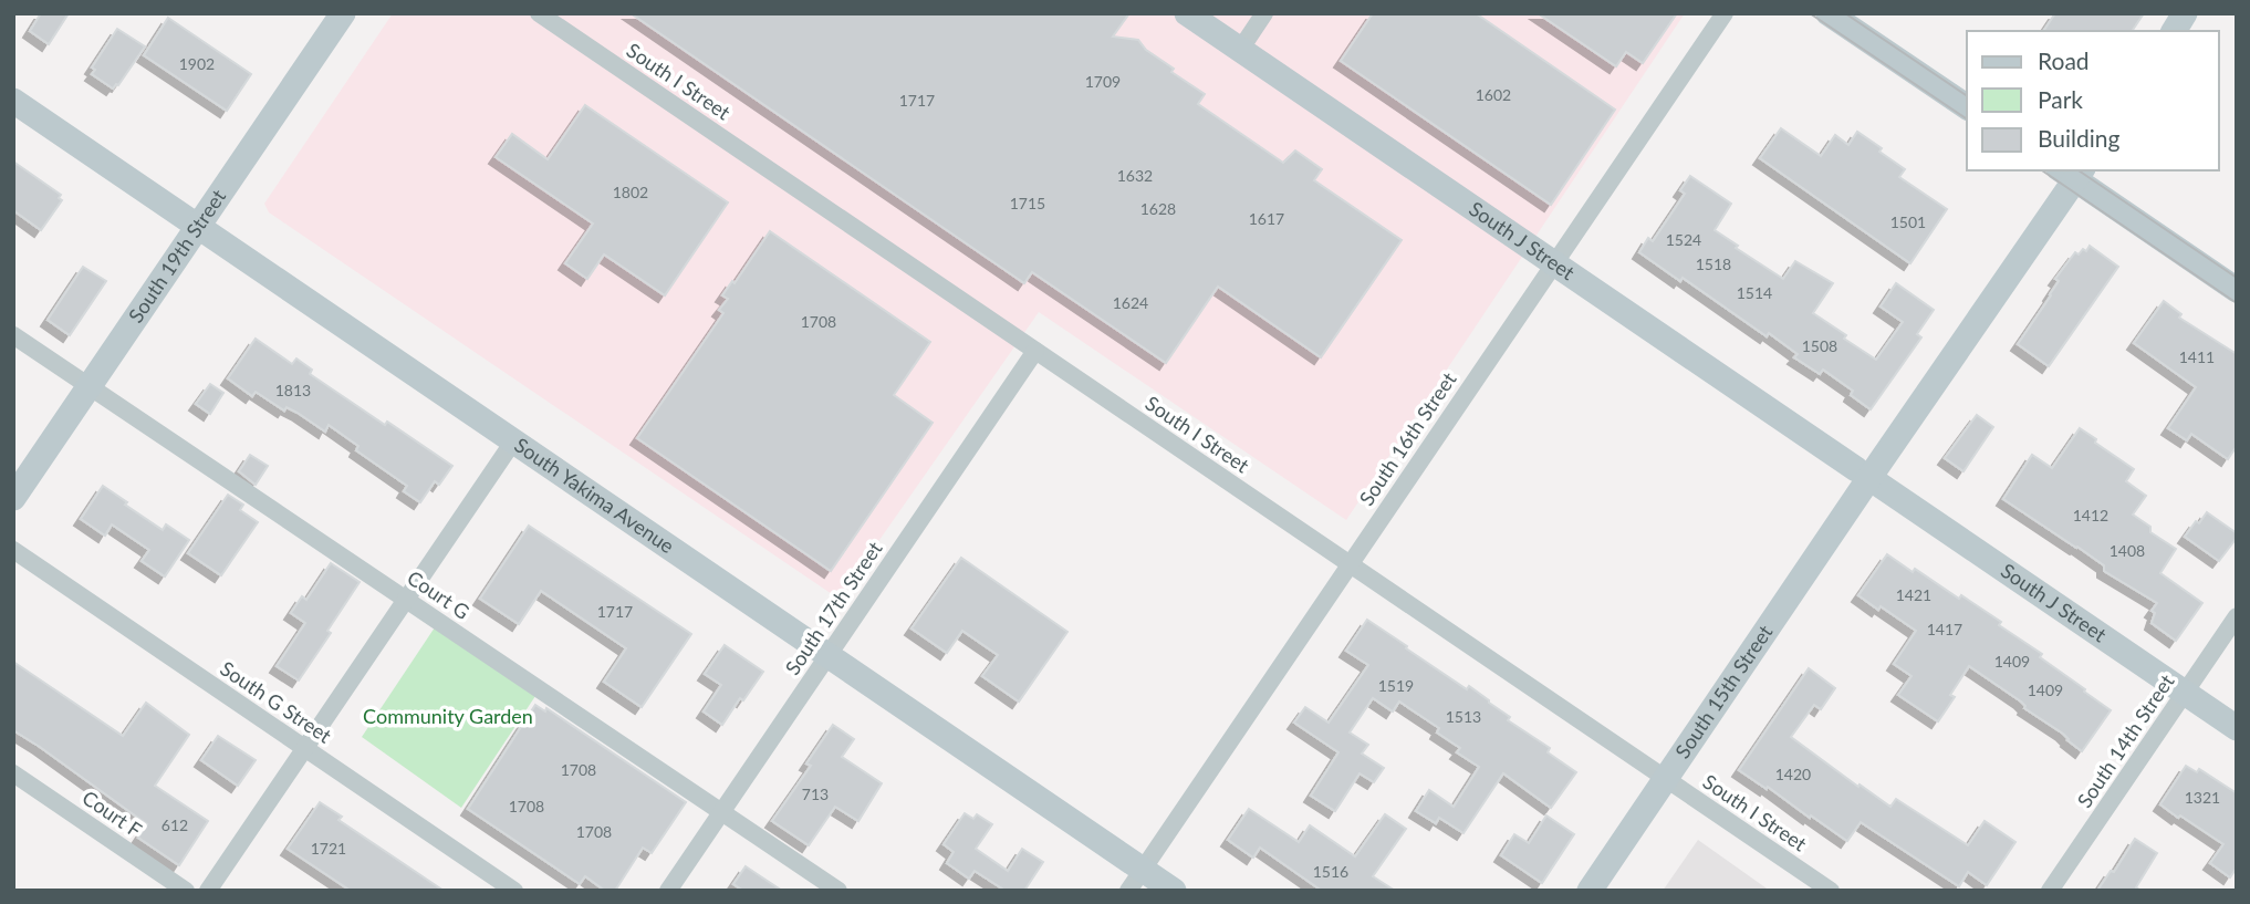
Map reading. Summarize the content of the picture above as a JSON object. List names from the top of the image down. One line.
{"streets":{"main road":["South J Street","South 19th Street","South Yakima Avenue","South 15th Street"],"street":["South I Street","South 16th Street","Court G","South 17th Street","South G Street","South 14th Street","Court F"]},"crossings":[["South I Street","South 16th Street"],["South I Street","South 17th Street"],["South I Street","South 15th Street"],["South J Street","South 16th Street"],["South J Street","South 15th Street"],["South J Street","South 14th Street"],["South 19th Street","South Yakima Avenue"],["South 19th Street","Court G"],["South 16th Street","South Yakima Avenue"],["South Yakima Avenue","South 17th Street"],["Court G","South 17th Street"]],"parks":["Community Garden"],"house_numbers":["1902","1709","1602","1717","1632","1802","1715","1628","1617","1501","1524","1518","1514","1624","1708","1508","1411","1813","1412","1408","1421","1717","1417","1409","1519","1409","1513","1708","1420","713","1321","1708","612","1708","1721","1516"],"legend":["Road","Park","Building"]}
